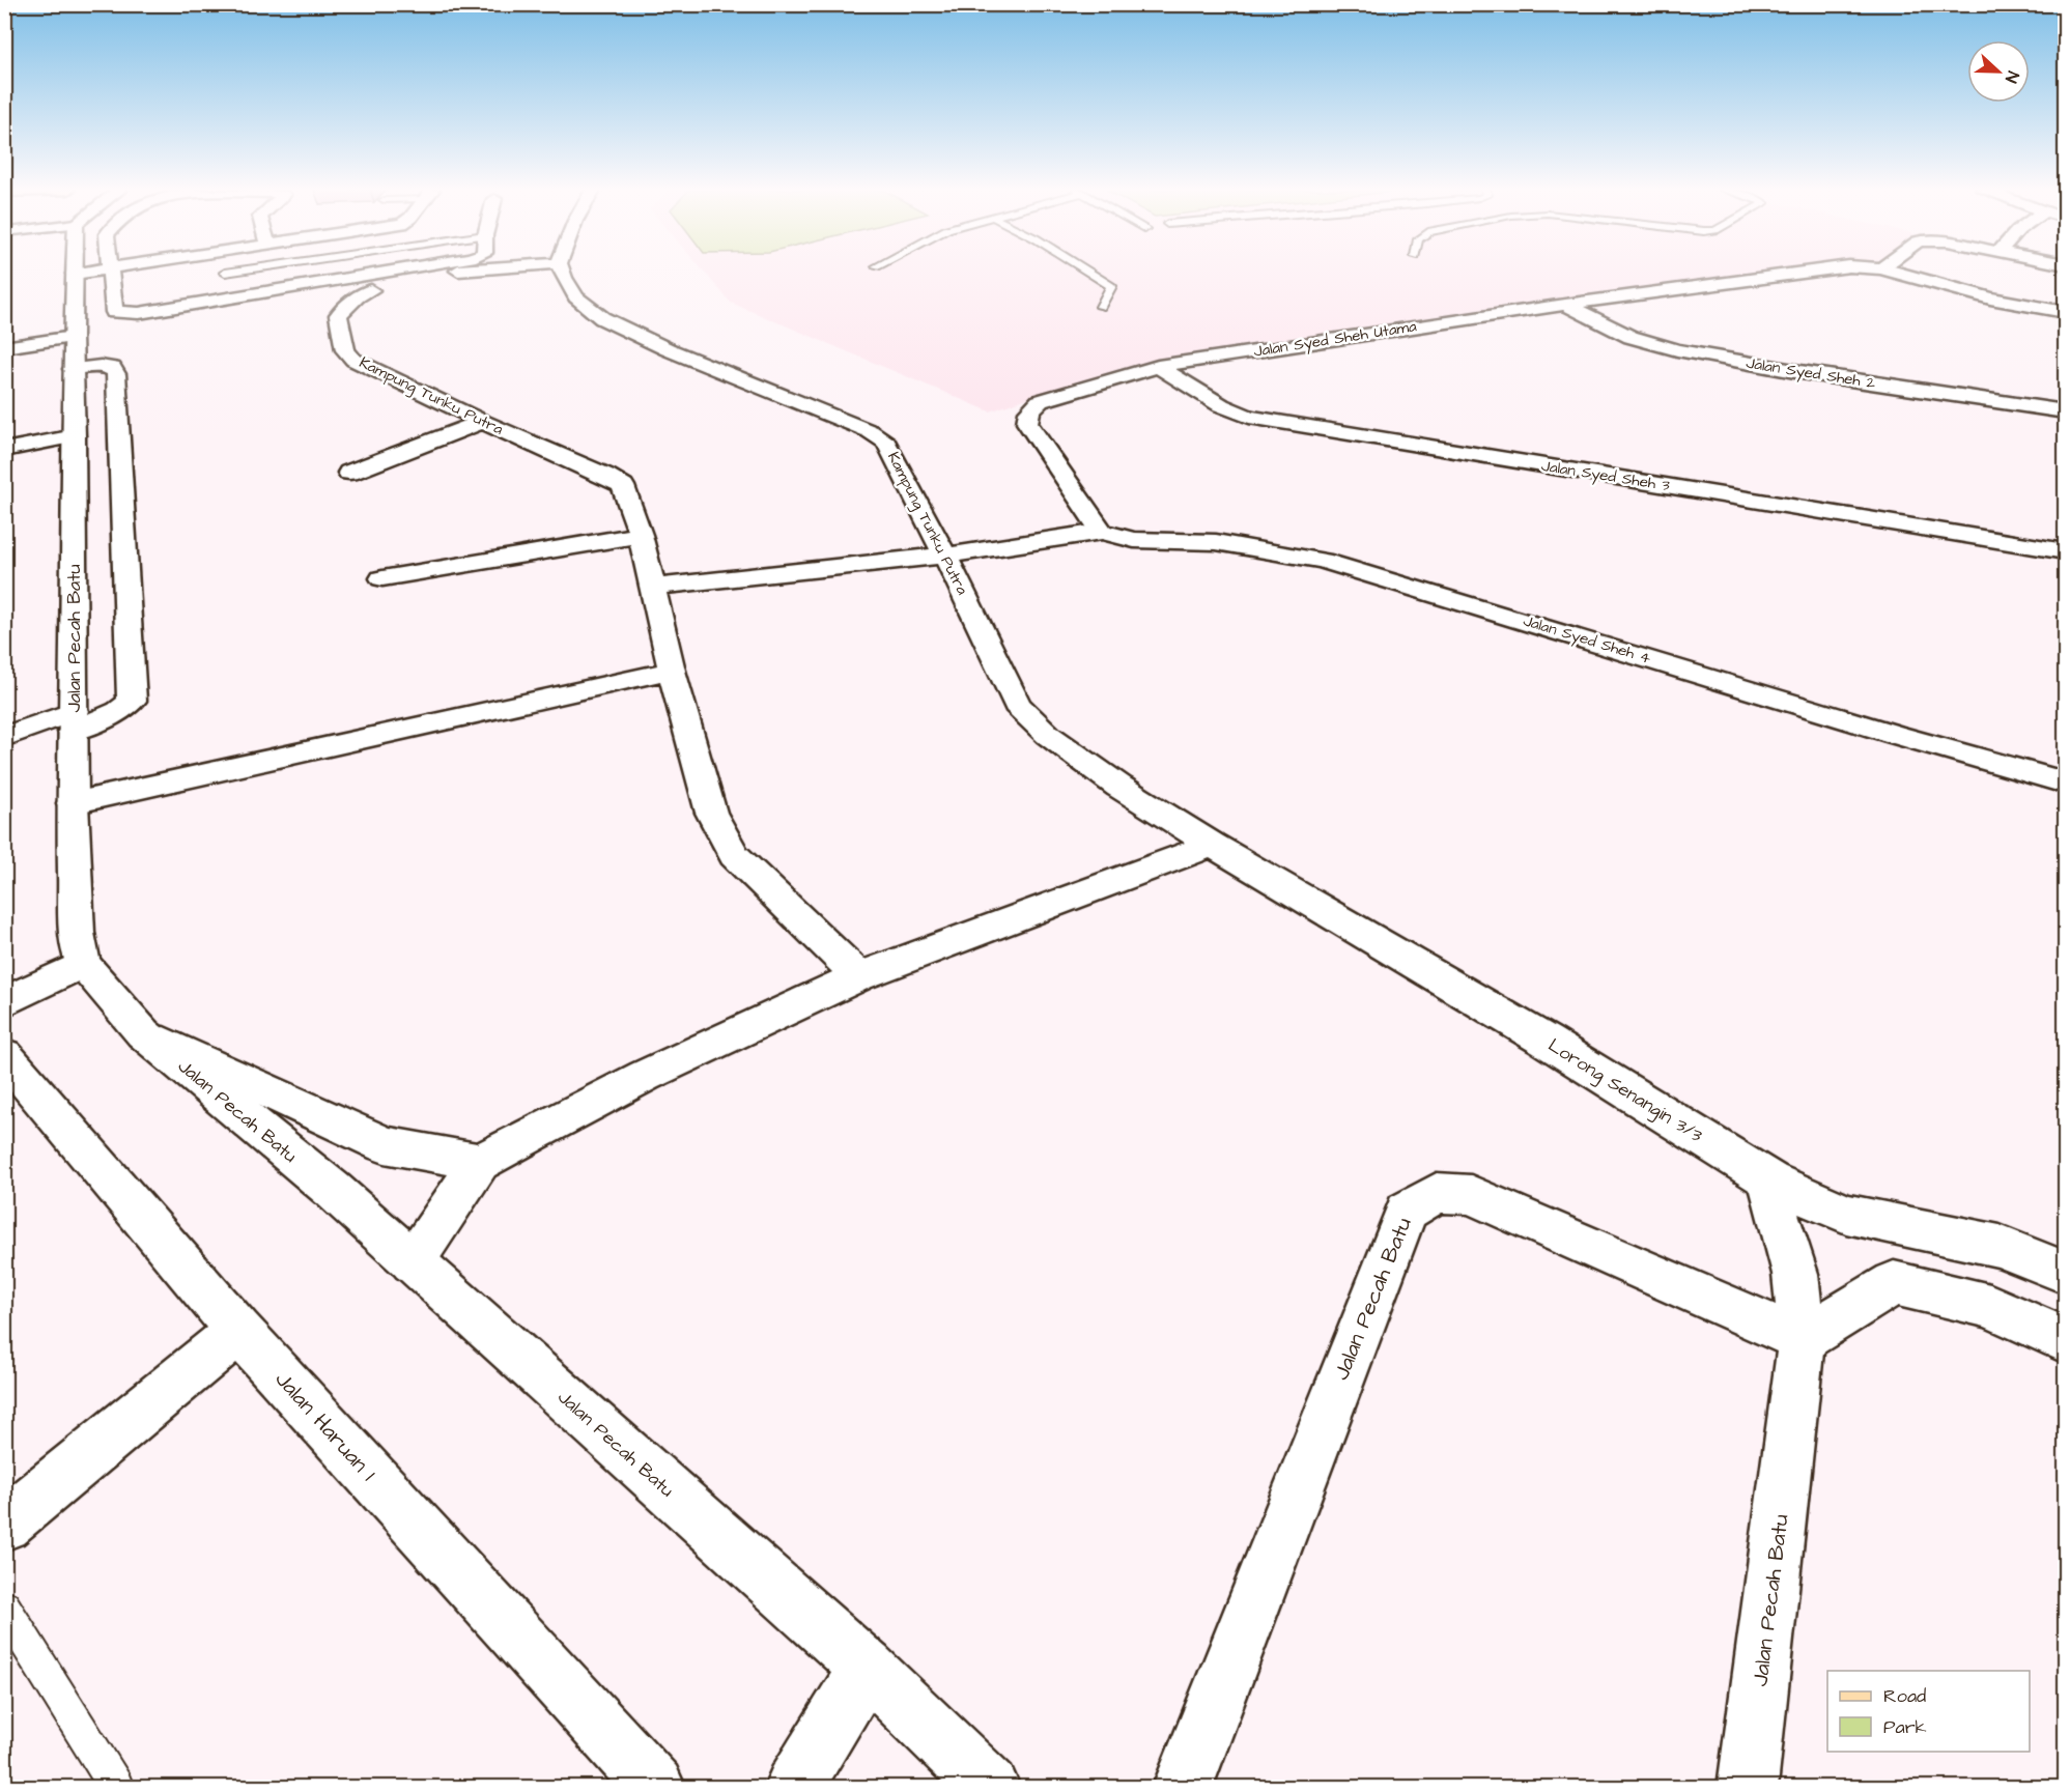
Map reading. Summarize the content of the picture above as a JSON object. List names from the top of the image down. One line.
{"streets":{"street":["Jalan Syed Sheh Utama","Jalan Syed Sheh 2","Kampung Tunku Putra","Jalan Syed Sheh 3","Jalan Pecah Batu","Jalan Syed Sheh 4","Lorong Senangin 3/3","Jalan Haruan 1"]},"crossings":[["Jalan Syed Sheh Utama","Jalan Syed Sheh 2"],["Jalan Syed Sheh Utama","Jalan Syed Sheh 3"],["Jalan Syed Sheh Utama","Jalan Syed Sheh 4"],["Kampung Tunku Putra","Lorong Senangin 3/3"],["Jalan Pecah Batu","Lorong Senangin 3/3"]],"legend":["Road","Park"],"north":"right"}
